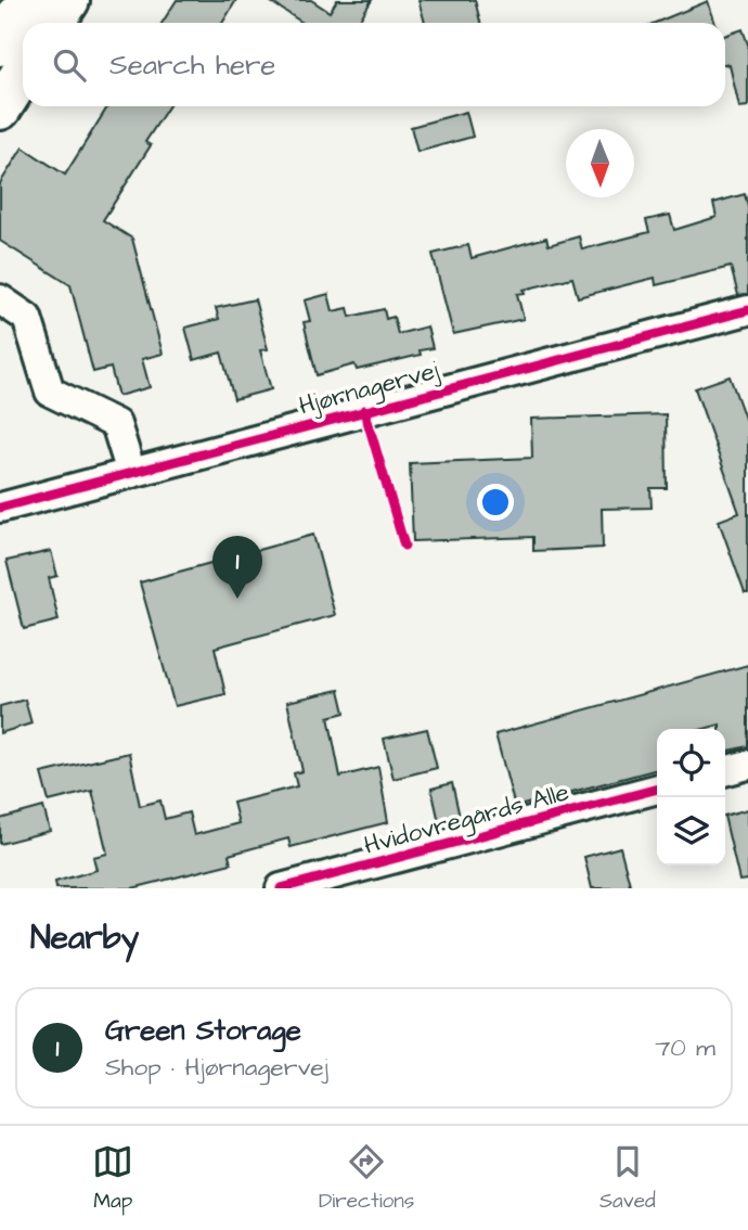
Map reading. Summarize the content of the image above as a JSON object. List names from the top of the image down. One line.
{"streets":{"street":["Hjørnagervej","Hvidovregårds Alle"]},"north":"bottom","page":{"search":"Search here","pins":"1","heading":"Nearby","list":[{"mark":"1","name":"Green Storage","note":"Shop · Hjørnagervej","value":"70 m"}],"nav":["Map","Directions","Saved"]}}
